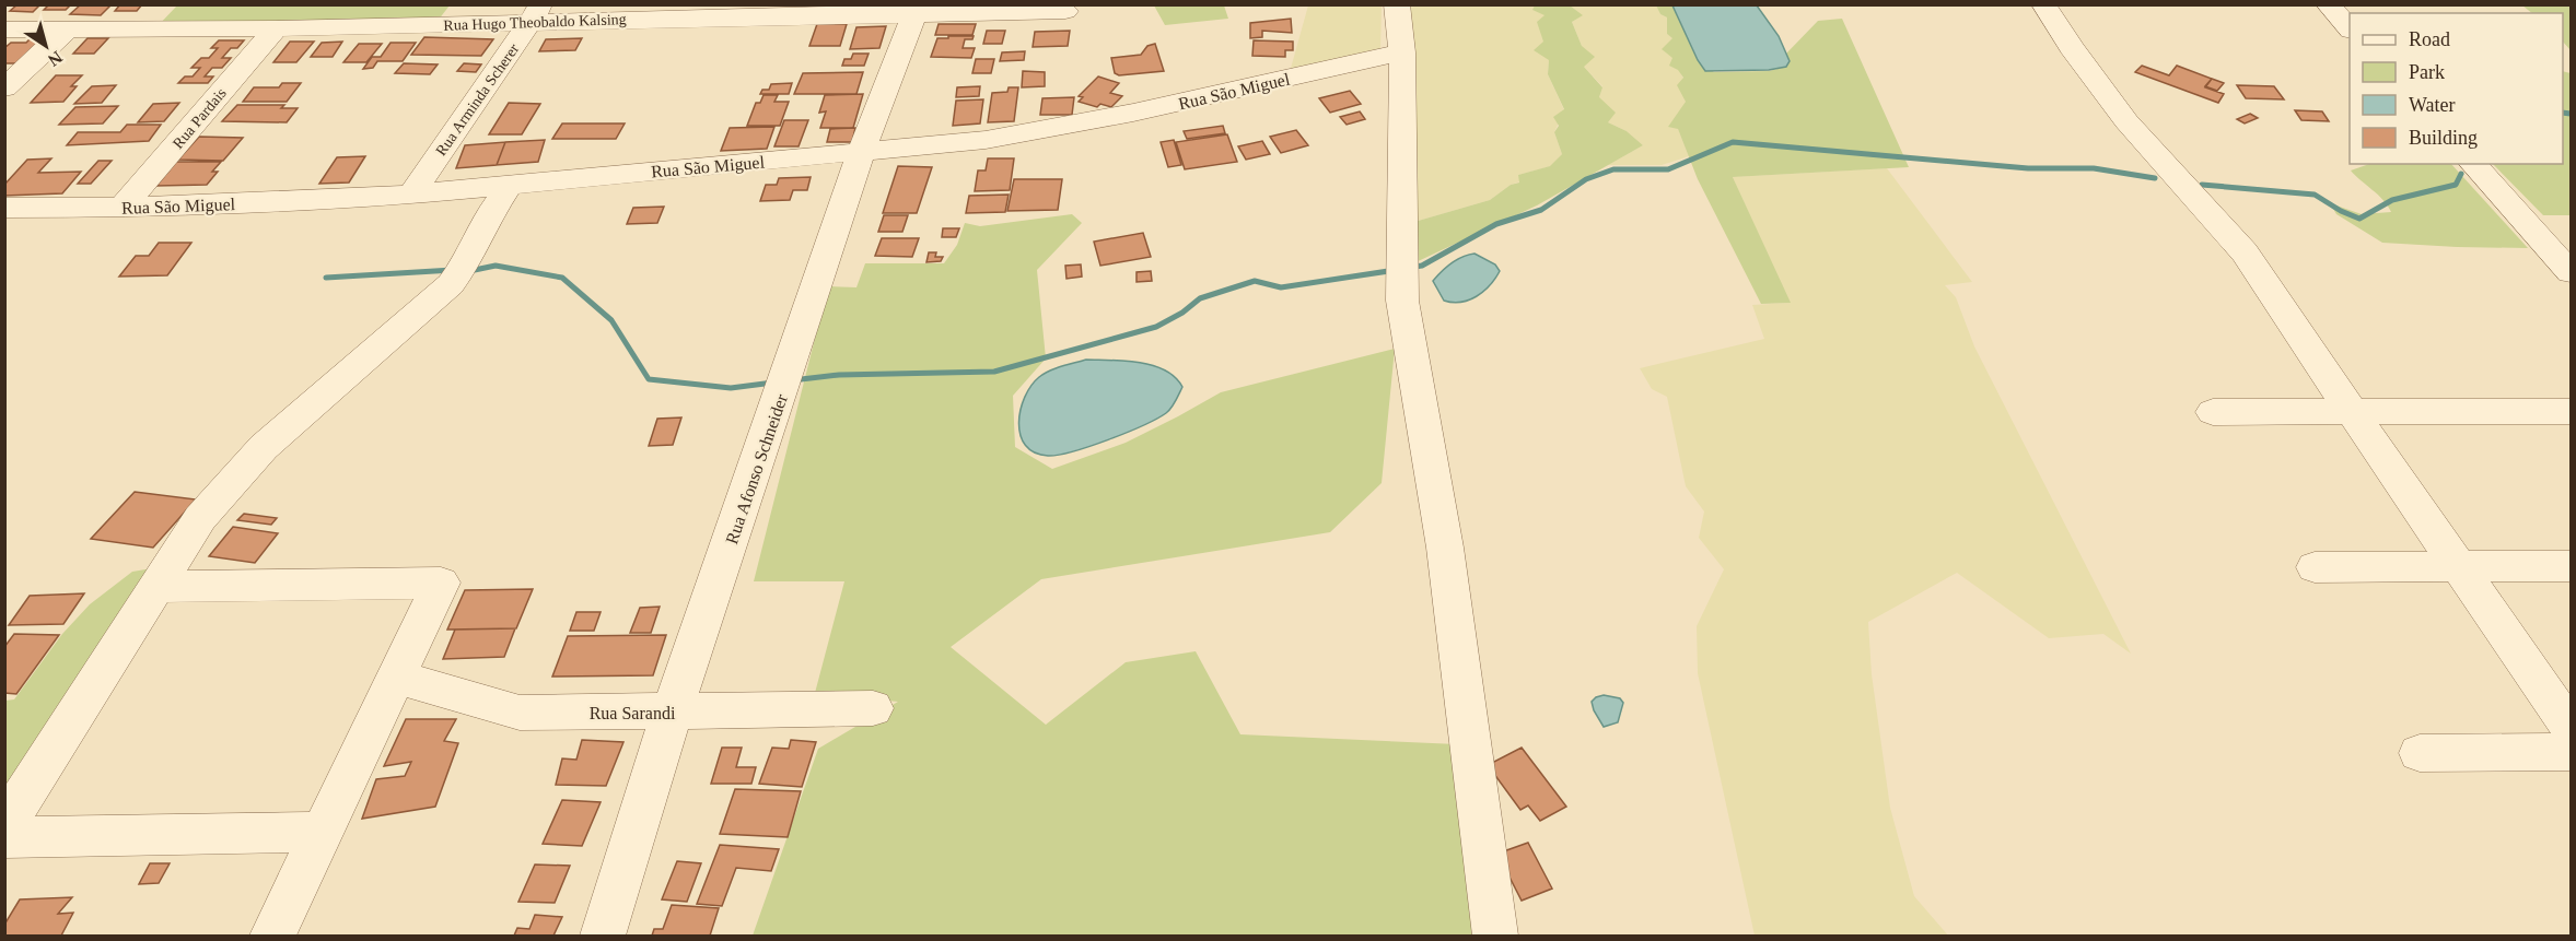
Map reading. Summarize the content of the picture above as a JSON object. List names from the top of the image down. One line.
{"streets":{"street":["Rua Hugo Theobaldo Kalsing","Rua São Miguel","Rua Arminda Scherer","Rua Pardais","Rua Afonso Schneider","Rua Sarandi"]},"crossings":[["Rua Hugo Theobaldo Kalsing","Rua Arminda Scherer"],["Rua Hugo Theobaldo Kalsing","Rua Pardais"],["Rua Hugo Theobaldo Kalsing","Rua Afonso Schneider"],["Rua São Miguel","Rua Arminda Scherer"],["Rua São Miguel","Rua Pardais"],["Rua São Miguel","Rua Afonso Schneider"],["Rua Afonso Schneider","Rua Sarandi"]],"legend":["Road","Park","Water","Building"],"north":"bottom right"}
